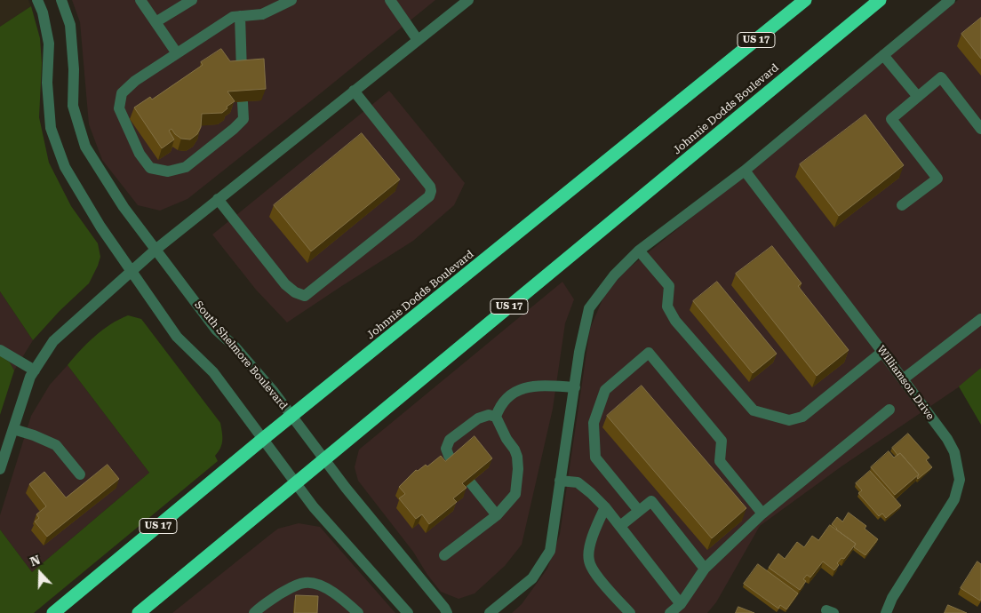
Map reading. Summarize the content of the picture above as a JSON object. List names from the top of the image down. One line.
{"streets":{"highway":["US 17","Johnnie Dodds Boulevard"],"street":["South Shelmore Boulevard","Williamson Drive"]},"crossings":[["Johnnie Dodds Boulevard","South Shelmore Boulevard"]],"north":"top"}
